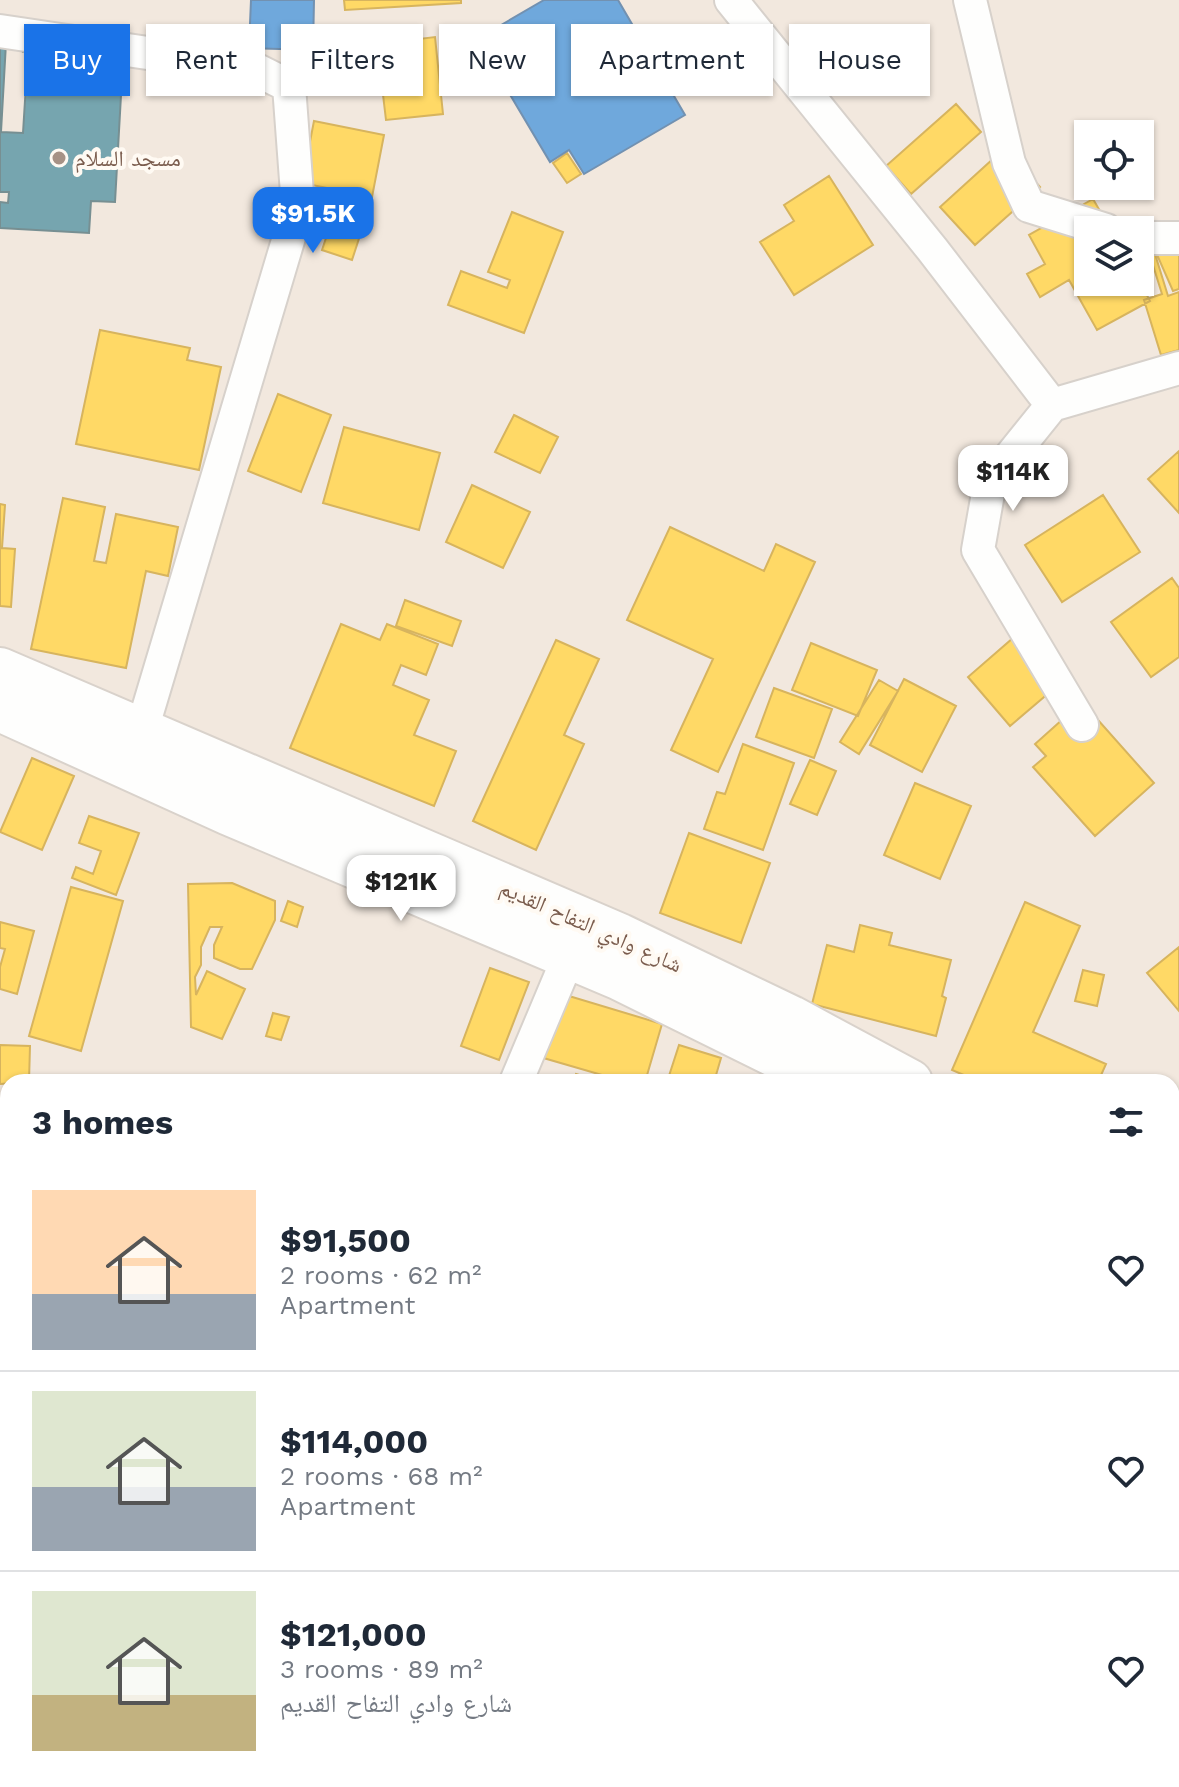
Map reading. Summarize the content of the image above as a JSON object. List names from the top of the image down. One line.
{"streets":{"street":["شارع وادي التفاح القديم"]},"places":["مسجد السلام"],"page":{"chip":["Buy","Rent","Filters","New","Apartment","House"],"price":["$91.5K","$114K","$121K"],"heading":"3 homes","list":[{"name":"$91,500","note":"2 rooms · 62 m² · Apartment"},{"name":"$114,000","note":"2 rooms · 68 m² · Apartment"},{"name":"$121,000","note":"3 rooms · 89 m² · شارع وادي التفاح القديم"}]}}
